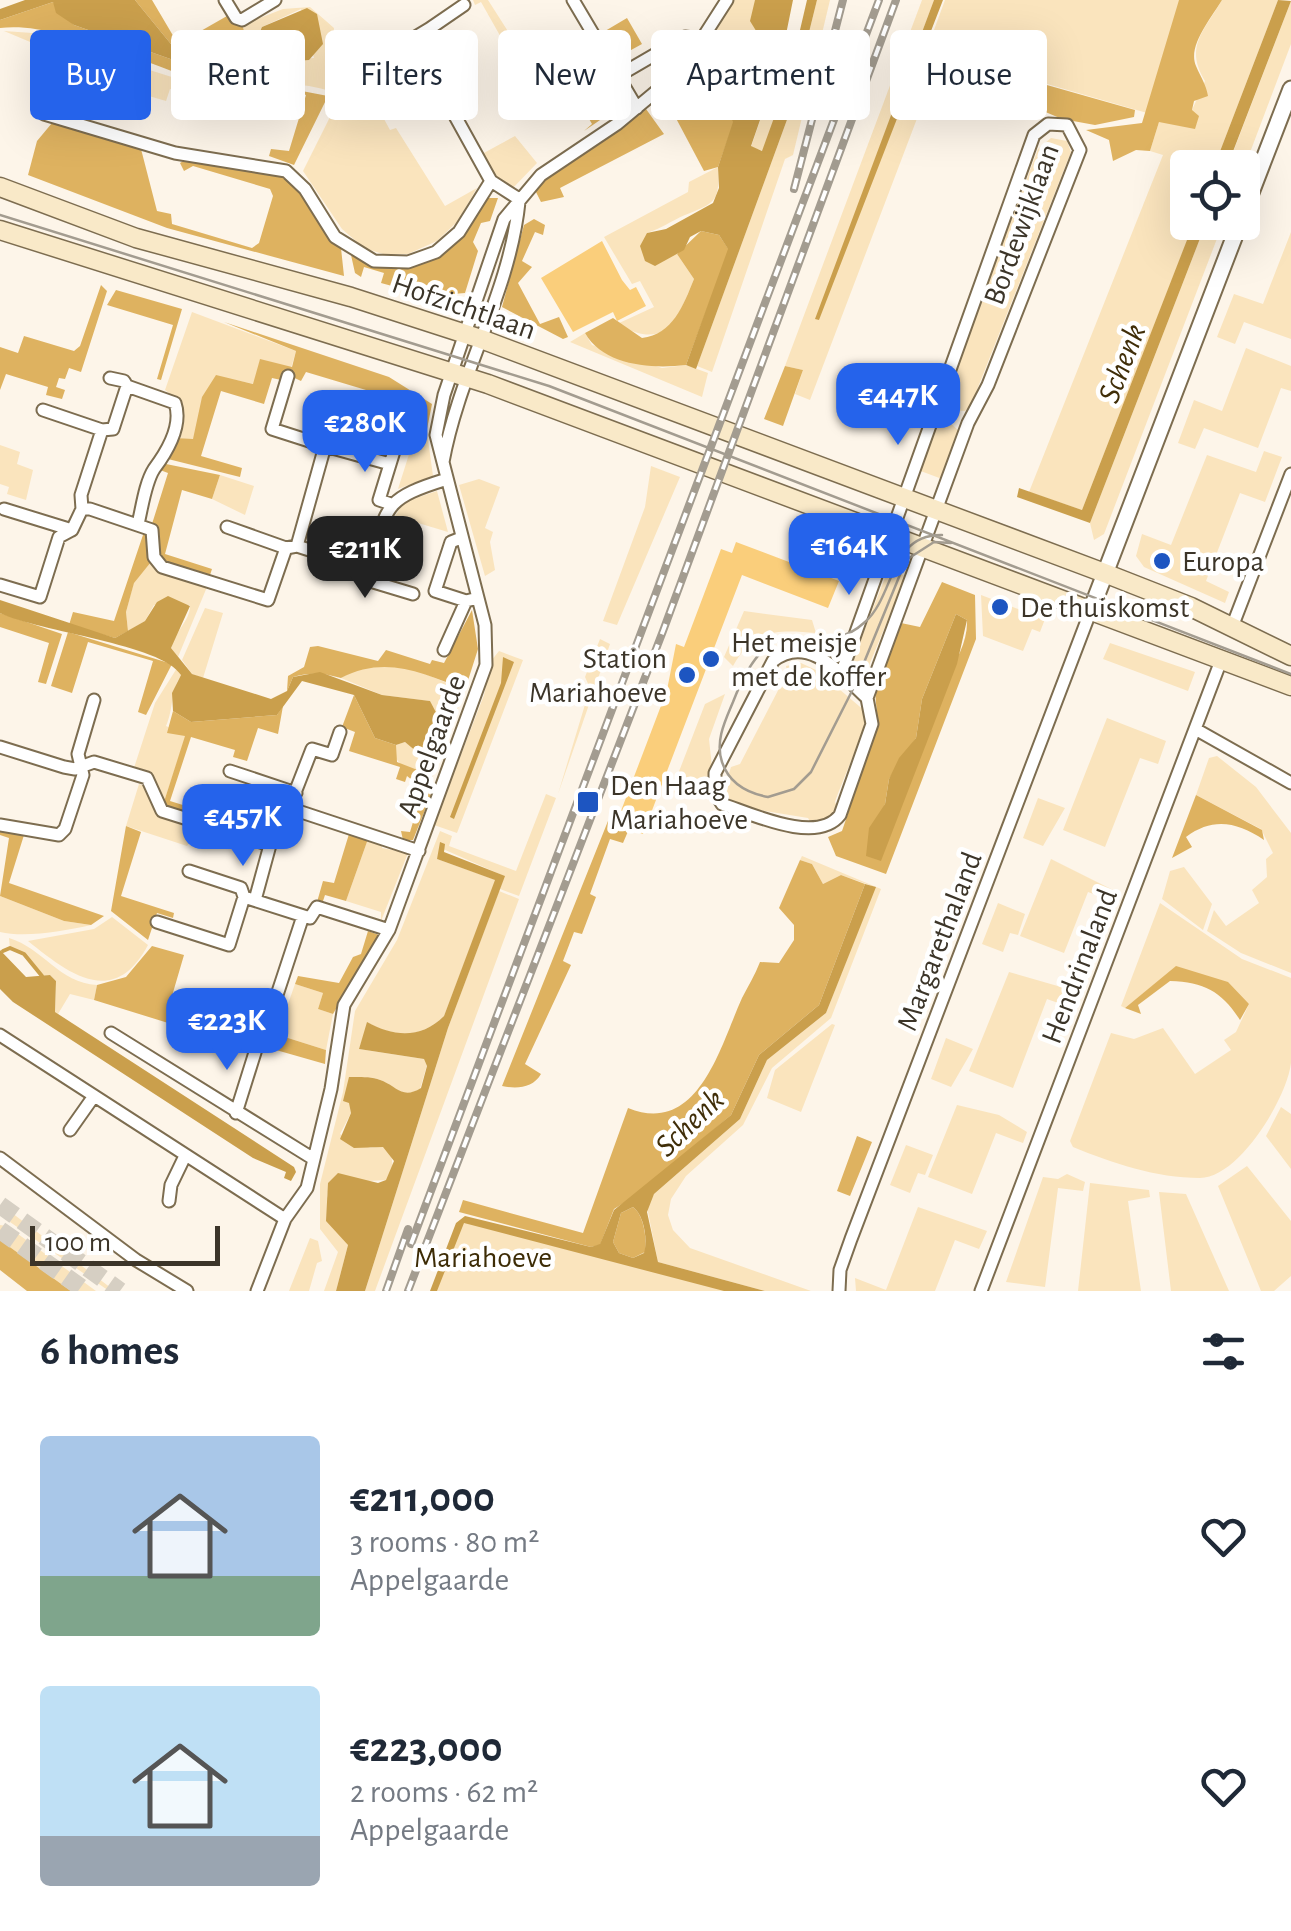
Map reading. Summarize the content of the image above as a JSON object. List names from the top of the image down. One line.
{"streets":{"main road":["Hofzichtlaan"],"street":["Bordewijklaan","Appelgaarde","Margarethaland","Hendrinaland"]},"crossings":[["Bordewijklaan","Hofzichtlaan"],["Hofzichtlaan","Appelgaarde"]],"water":["Schenk"],"parks":["Mariahoeve"],"places":{"other":["Europa","De thuiskomst","Het meisje met de koffer","Station Mariahoeve"],"transit":["Den Haag Mariahoeve"]},"scale_bar":"100 m","page":{"chip":["Buy","Rent","Filters","New","Apartment","House"],"price":["€447K","€280K","€164K","€211K","€457K","€223K"],"scale":"100 m","heading":"6 homes","list":[{"name":"€211,000","note":"3 rooms · 80 m² · Appelgaarde"},{"name":"€223,000","note":"2 rooms · 62 m² · Appelgaarde"}]}}
